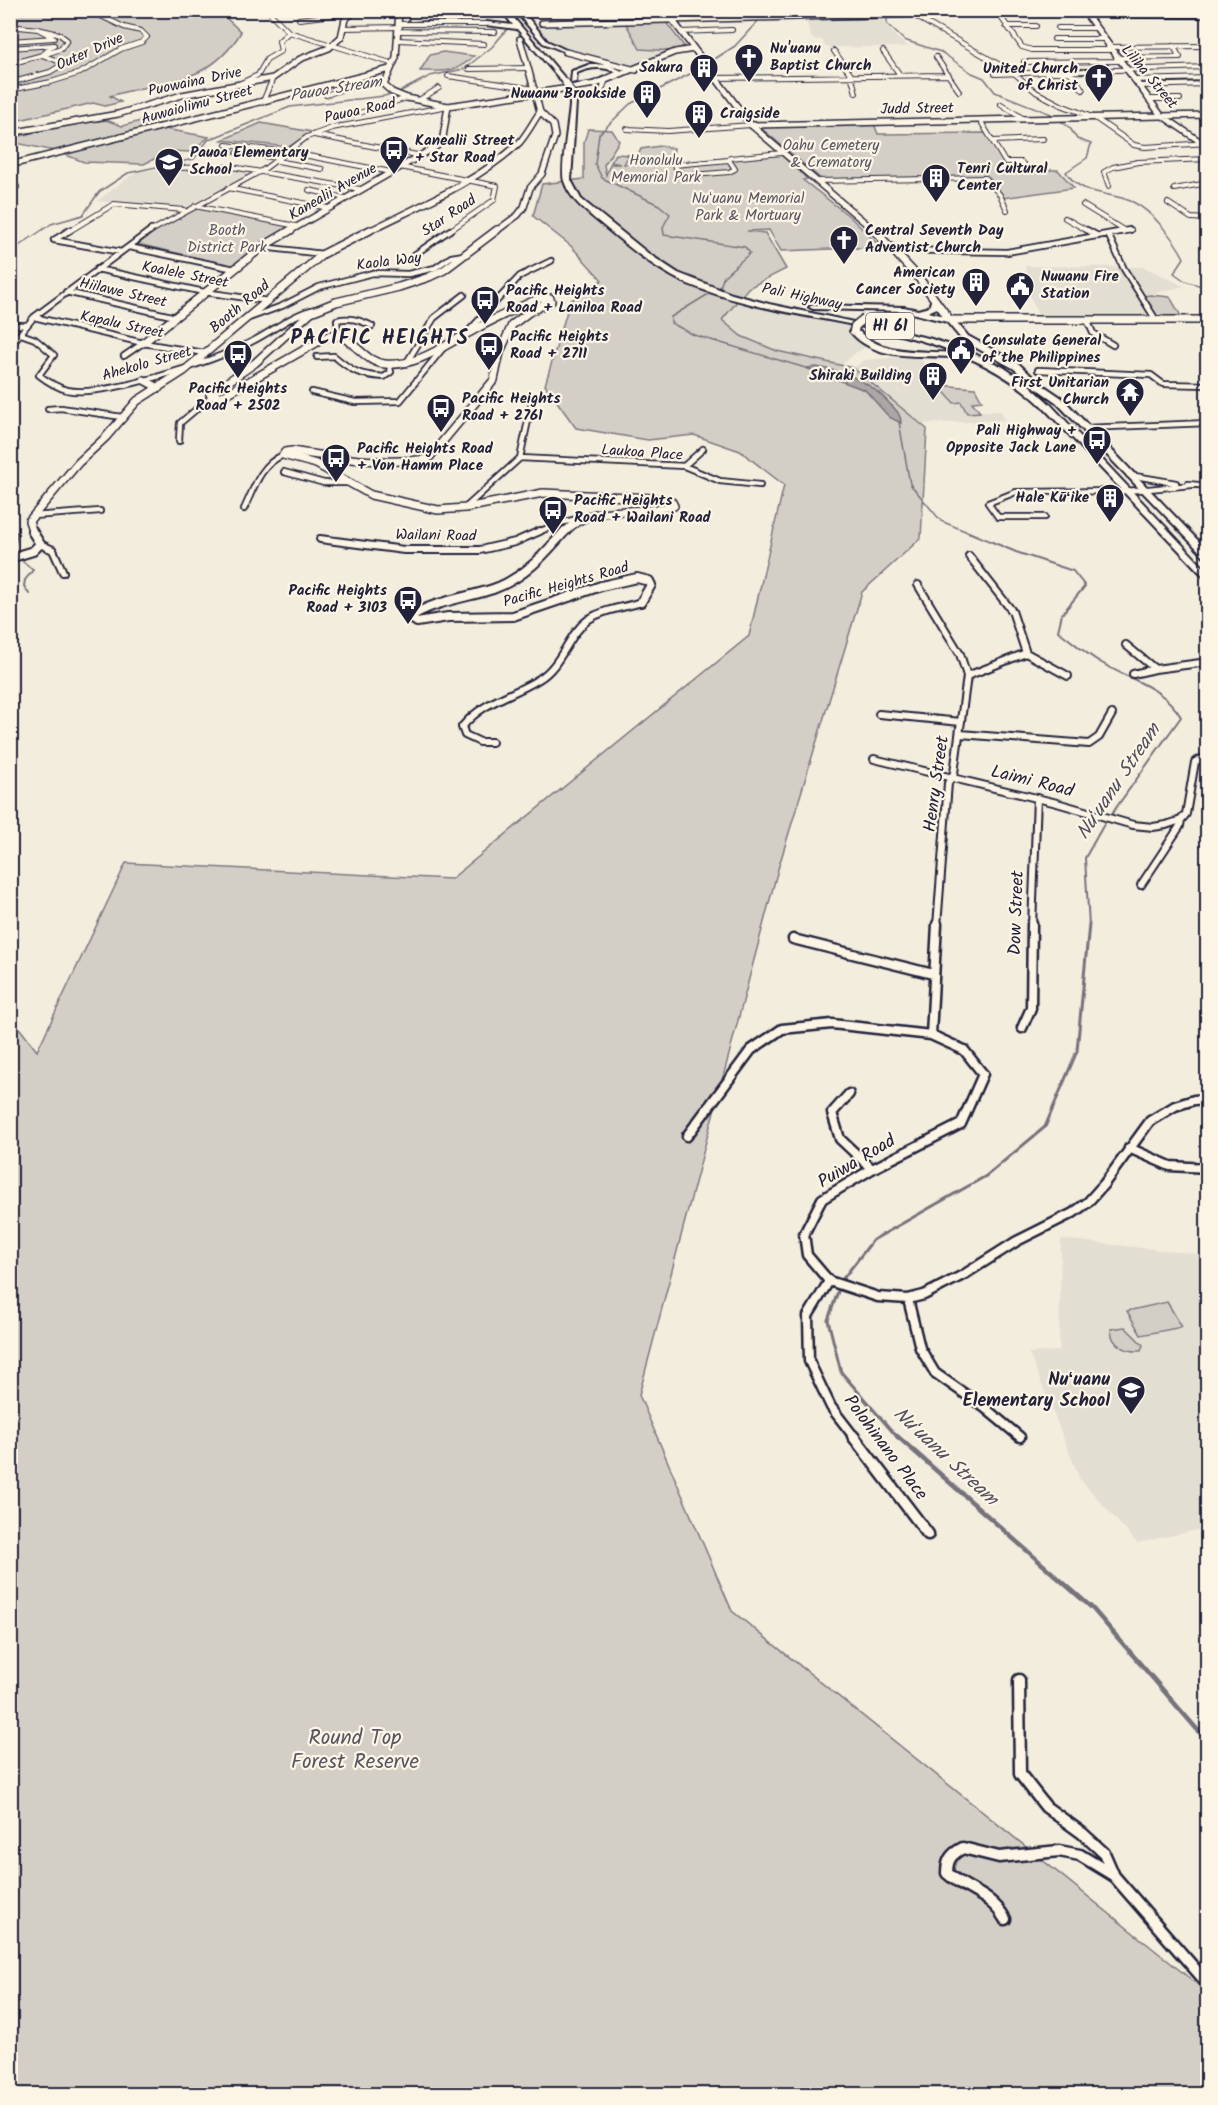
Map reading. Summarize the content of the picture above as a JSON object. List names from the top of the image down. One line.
{"streets":{"highway":["Pali Highway","HI 61"],"street":["Outer Drive","Liliha Street","Puowaina Drive","Auwaiolimu Street","Judd Street","Pauoa Road","Kanealii Avenue","Star Road","Kaola Way","Koalele Street","Hiilawe Street","Booth Road","Kapalu Street","Ahekolo Street","Laukoa Place","Wailani Road","Pacific Heights Road","Laimi Road","Henry Street","Dow Street","Puiwa Road","Polohinano Place"]},"crossings":[["Liliha Street","Judd Street"],["Pauoa Road","Kanealii Avenue"],["Pauoa Road","Koalele Street"],["Pauoa Road","Hiilawe Street"],["Pauoa Road","Kapalu Street"],["Pauoa Road","Ahekolo Street"],["Kanealii Avenue","Star Road"],["Kanealii Avenue","Koalele Street"],["Kanealii Avenue","Hiilawe Street"],["Kanealii Avenue","Kapalu Street"],["Star Road","Booth Road"],["Kaola Way","Booth Road"],["Koalele Street","Booth Road"],["Booth Road","Kapalu Street"],["Booth Road","Ahekolo Street"],["Wailani Road","Pacific Heights Road"],["Laimi Road","Henry Street"],["Laimi Road","Dow Street"],["Henry Street","Puiwa Road"],["Puiwa Road","Polohinano Place"]],"districts":["PACIFIC HEIGHTS"],"water":["Pauoa Stream","Nuʻuanu Stream"],"parks":["Oahu Cemetery & Crematory","Honolulu Memorial Park","Nuʻuanu Memorial Park & Mortuary","Booth District Park","Round Top Forest Reserve"],"places":{"church":["Nu'uanu Baptist Church","United Church of Christ","Central Seventh Day Adventist Church"],"building":["Sakura","Nuuanu Brookside","Craigside","Tenri Cultural Center","American Cancer Society","Shiraki Building","Hale Kūʻike"],"bus stop":["Kanealii Street + Star Road","Pacific Heights Road + Laniloa Road","Pacific Heights Road + 2711","Pacific Heights Road + 2502","Pacific Heights Road + 2761","Pali Highway + Opposite Jack Lane","Pacific Heights Road + Von Hamm Place","Pacific Heights Road + Wailani Road","Pacific Heights Road + 3103"],"school or university":["Pauoa Elementary School","Nuʻuanu Elementary School"],"public building":["Nuuanu Fire Station","Consulate General of the Philippines"],"temple":["First Unitarian Church"]}}
